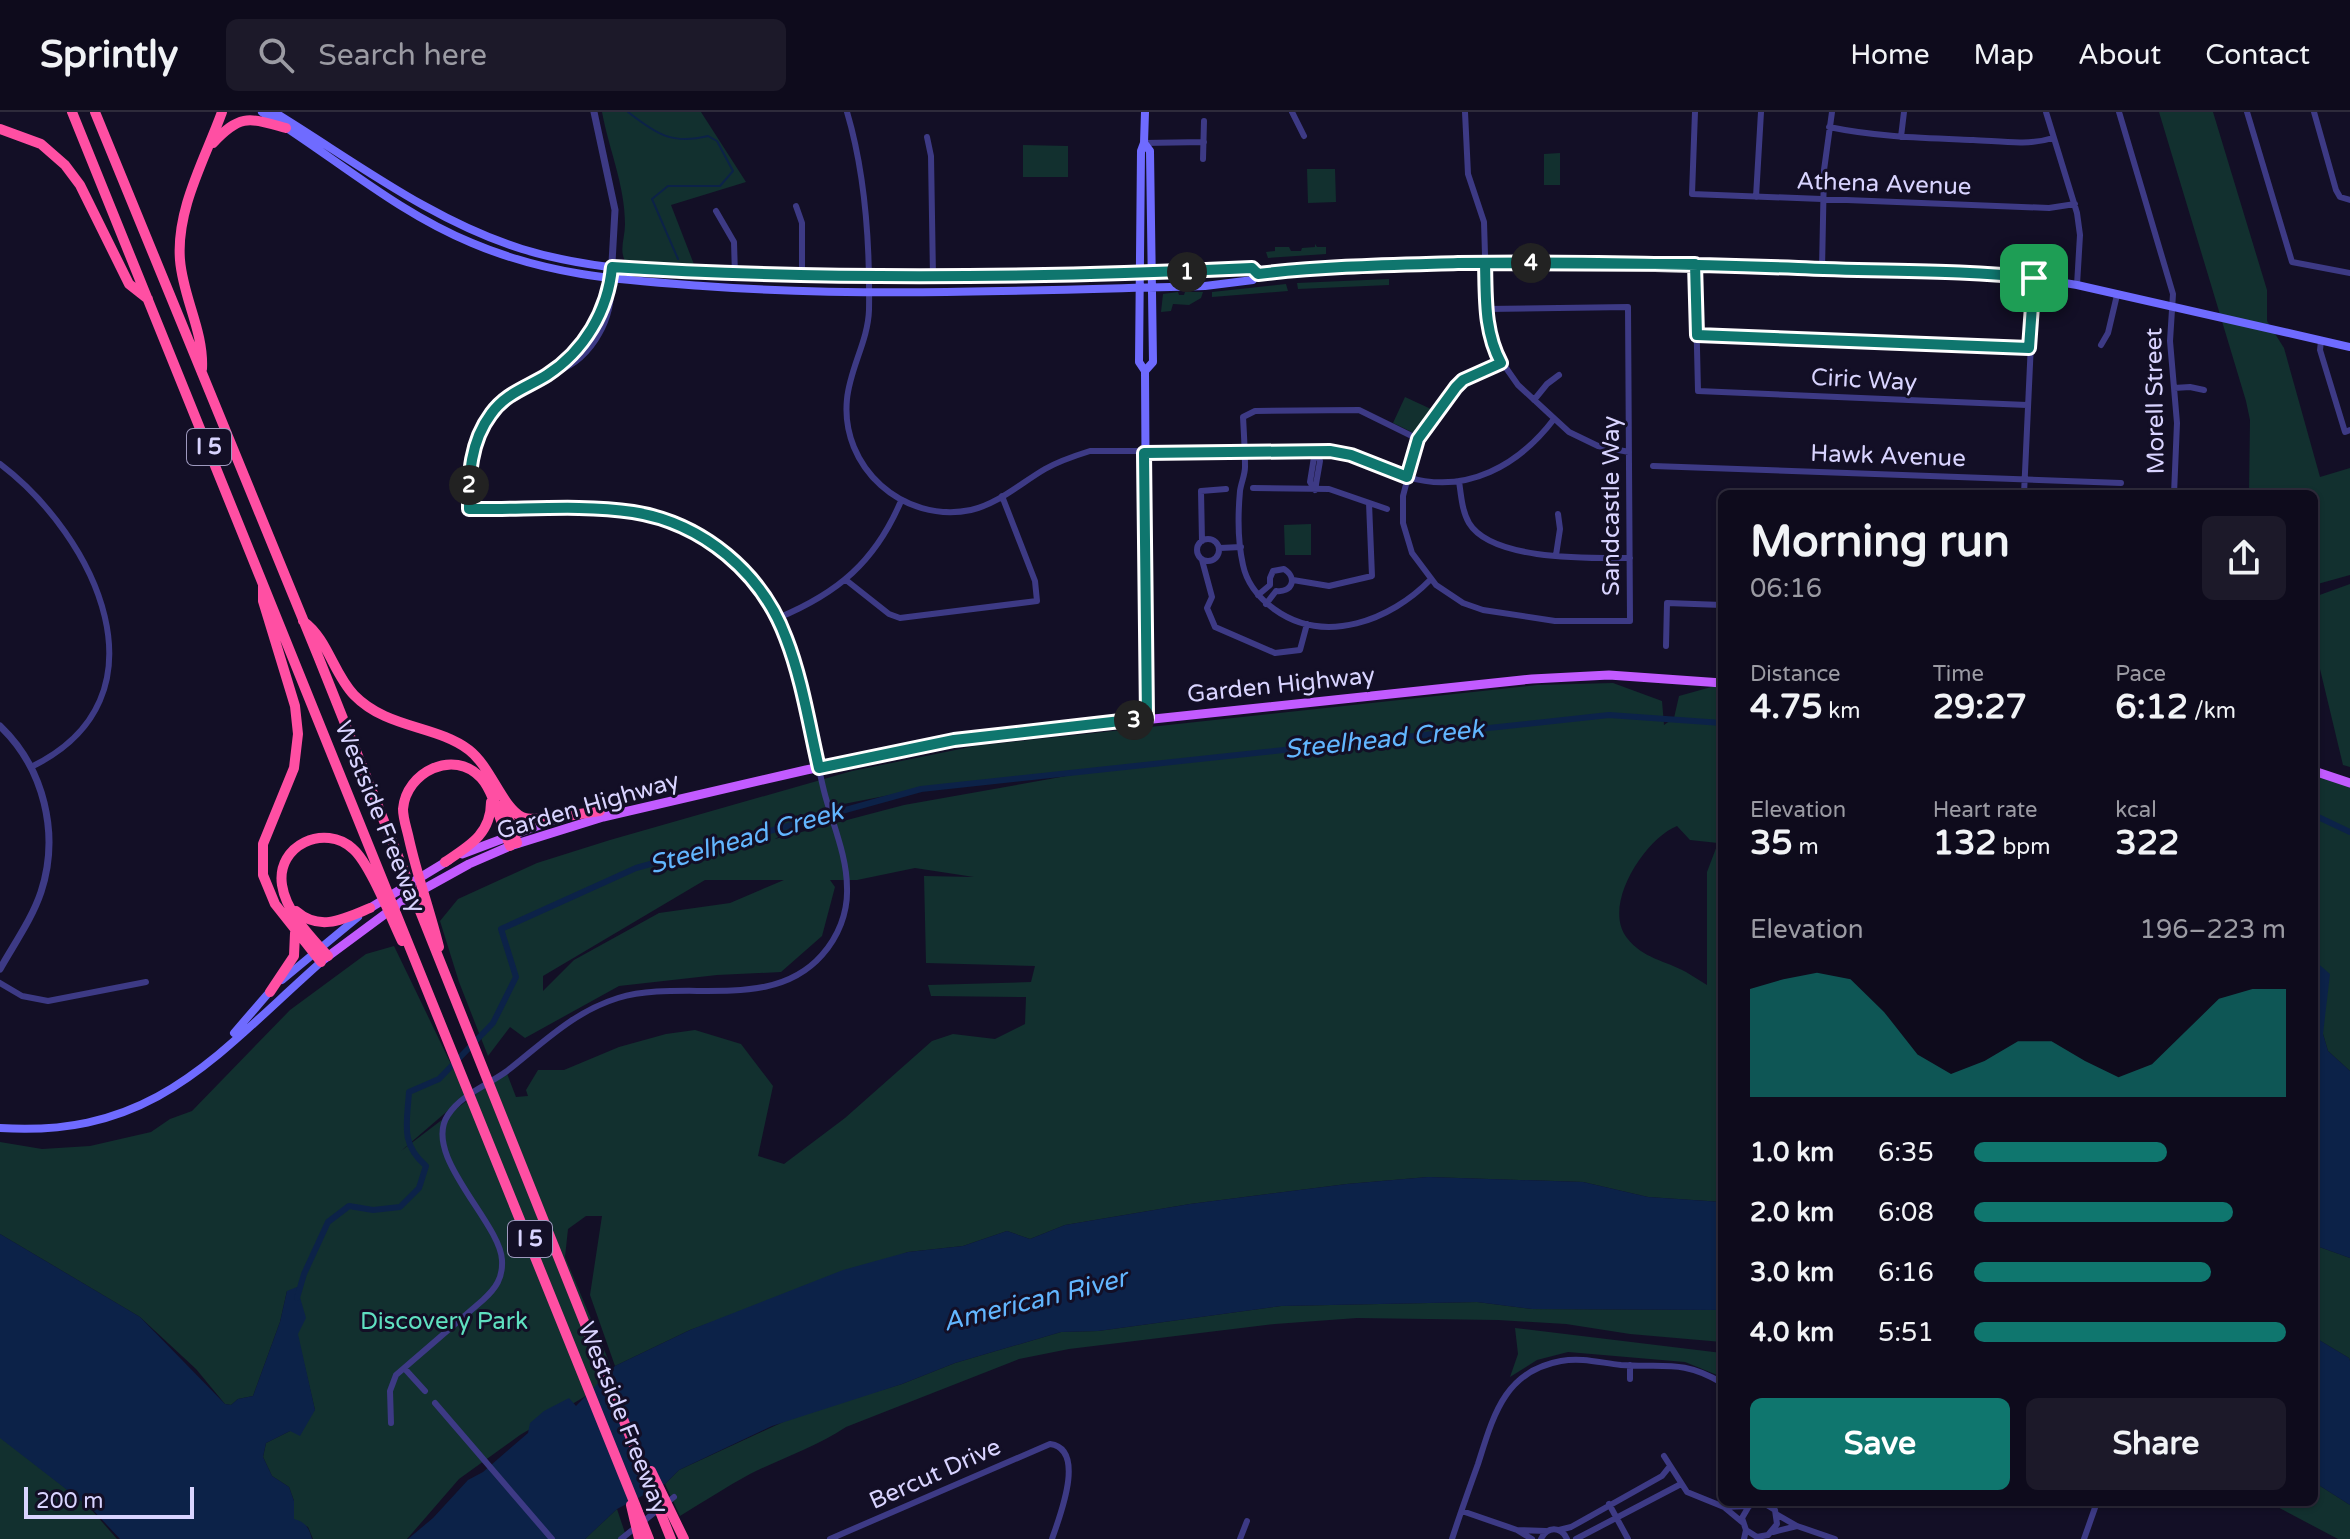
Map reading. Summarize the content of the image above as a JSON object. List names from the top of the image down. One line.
{"streets":{"highway":["I 5","Westside Freeway"],"main road":["Garden Highway"],"street":["Athena Avenue","Ciric Way","Morell Street","Hawk Avenue","Sandcastle Way","Bercut Drive"]},"water":["Steelhead Creek","American River"],"parks":["Discovery Park"],"scale_bar":"200 m","page":{"header":"Sprintly","search":"Search here","nav":["Home","Map","About","Contact"],"pins":["4","1","2","3"],"heading":["Morning run","06:16"],"stats":[["Distance","4.75 km"],["Time","29:27"],["Pace","6:12 /km"],["Elevation","35 m"],["Heart rate","132 bpm"],["kcal","322"]],"chart":["Elevation","196–223 m"],"list":[{"name":"1.0 km","note":"6:35"},{"name":"2.0 km","note":"6:08"},{"name":"3.0 km","note":"6:16"},{"name":"4.0 km","note":"5:51"}],"buttons":["Save","Share"],"scale":"200 m"}}
